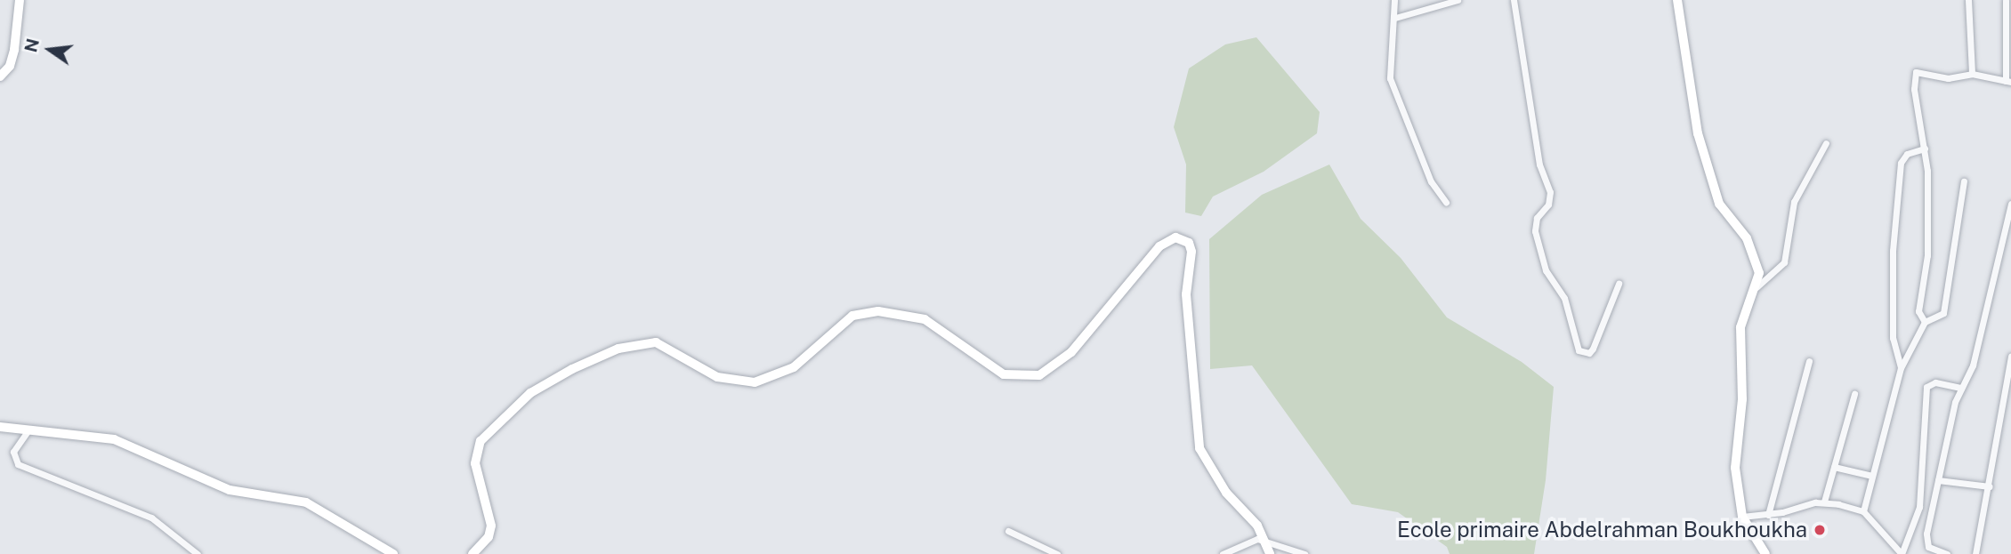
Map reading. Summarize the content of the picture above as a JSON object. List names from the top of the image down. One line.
{"places":["Ecole primaire Abdelrahman Boukhoukha"],"north":"left"}
